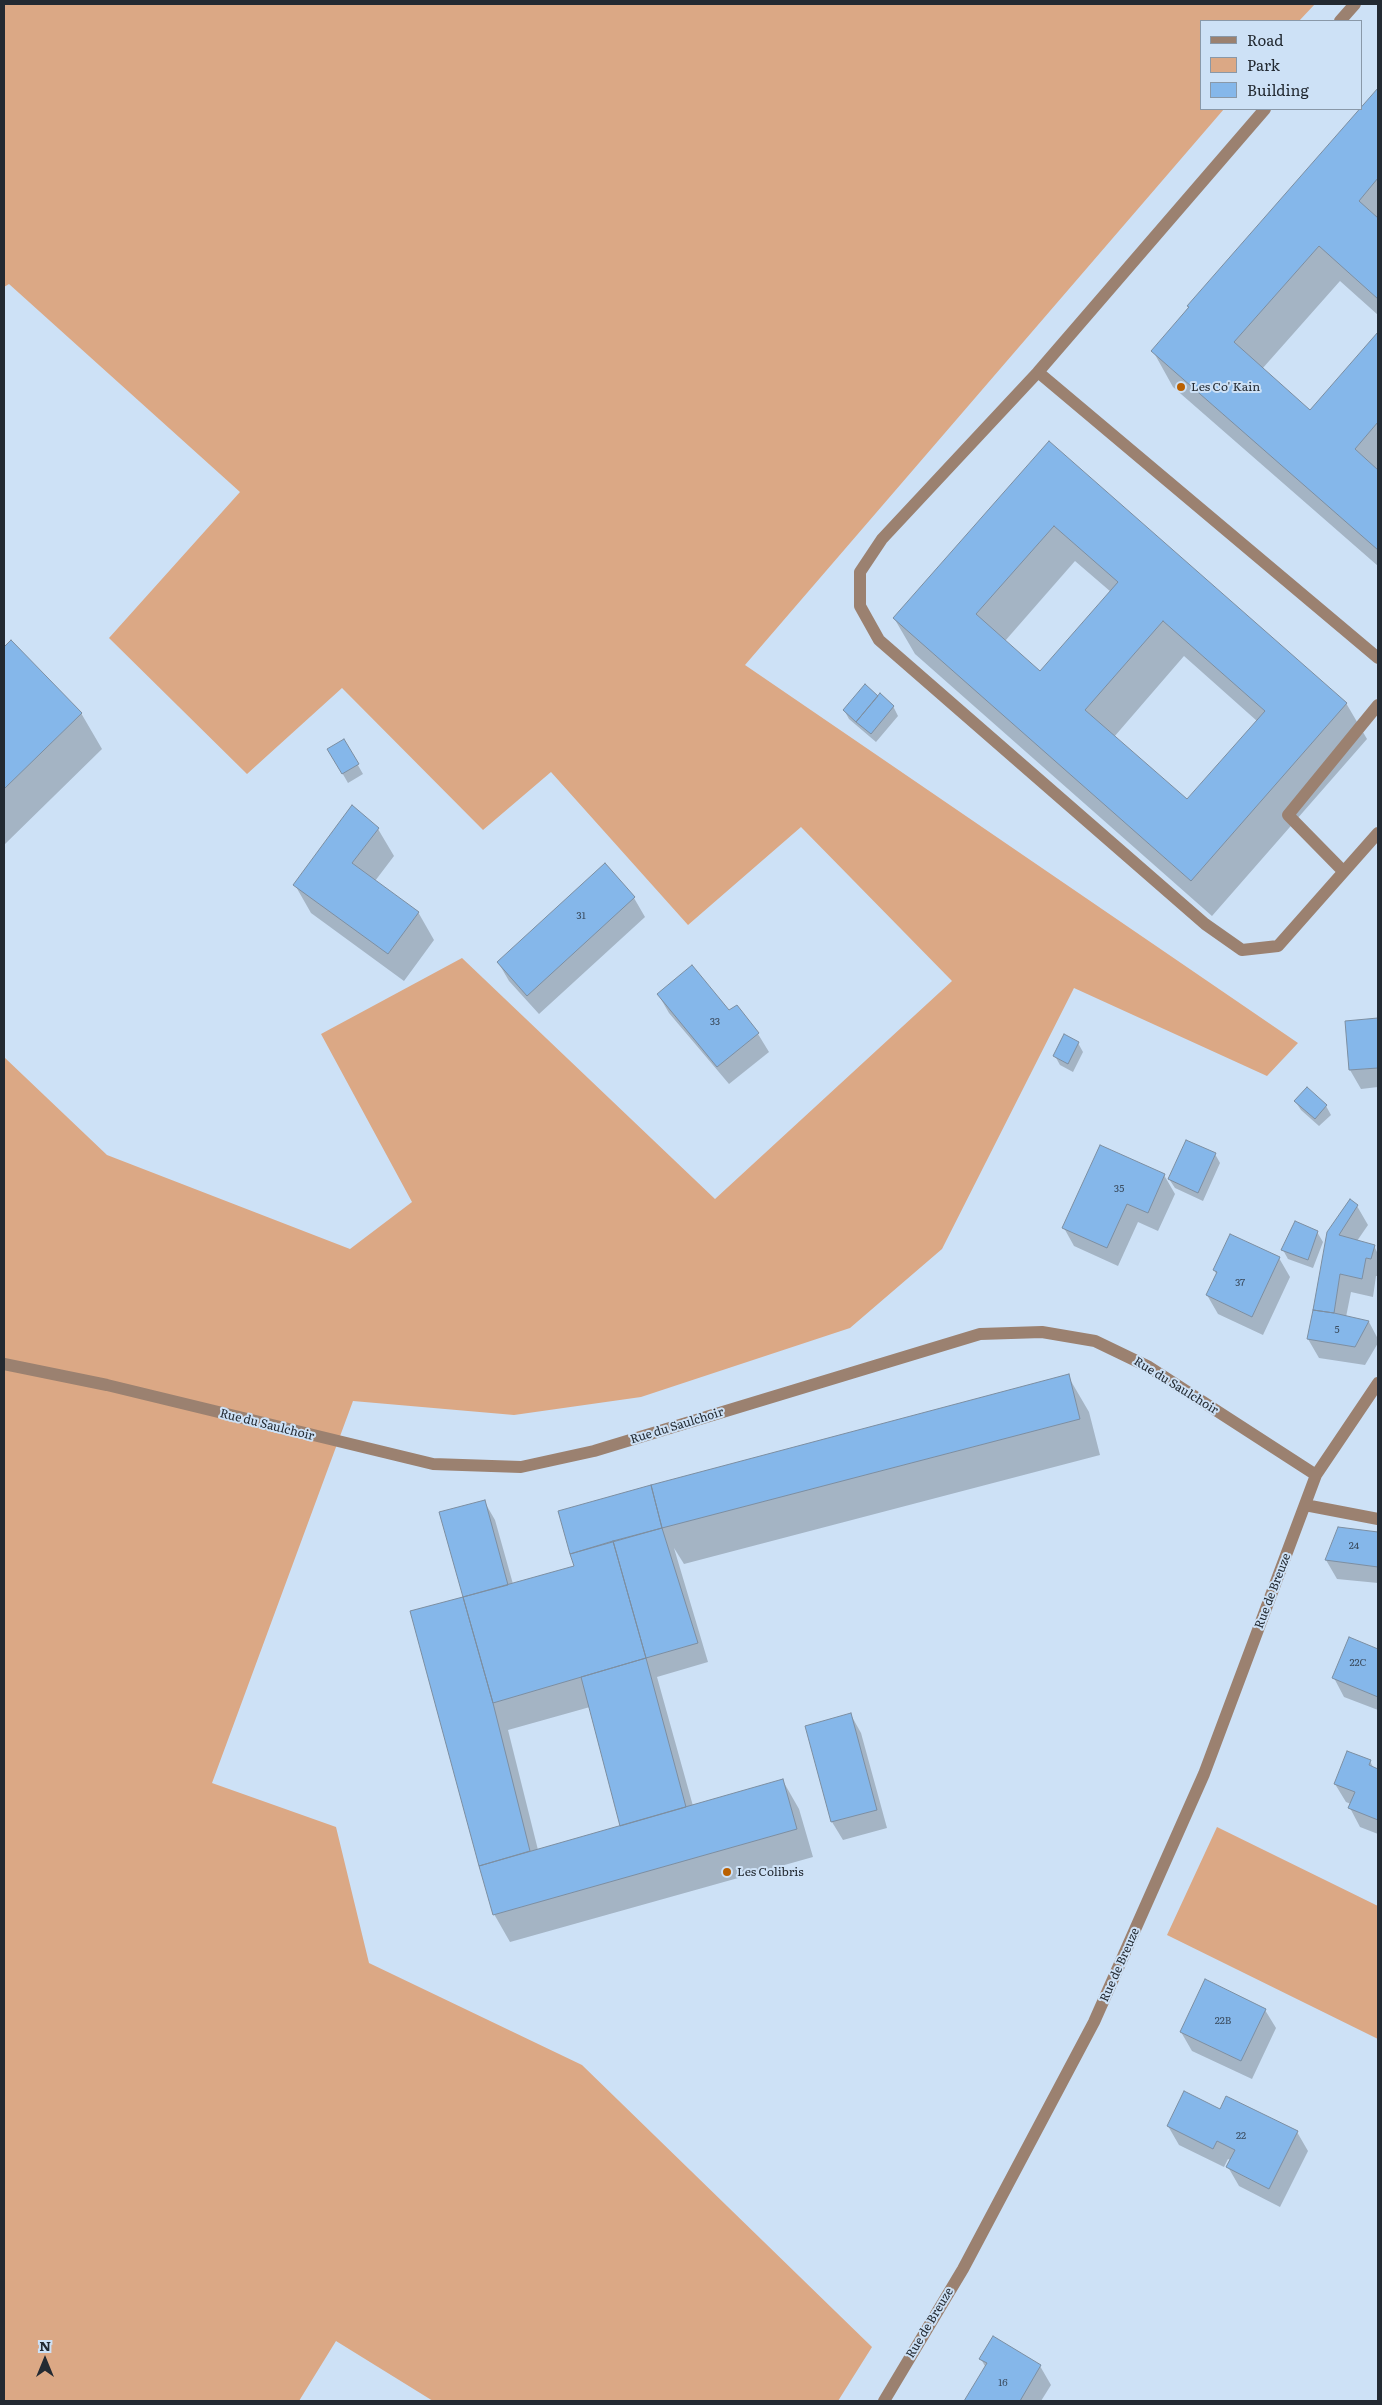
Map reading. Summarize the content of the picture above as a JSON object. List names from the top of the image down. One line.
{"streets":{"street":["Rue du Saulchoir","Rue de Breuze"]},"crossings":[["Rue du Saulchoir","Rue de Breuze"]],"places":["Les Co' Kain","Les Colibris"],"house_numbers":["31","33","35","37","5","24","22C","22B","22","16"],"legend":["Road","Park","Building"],"north":"top"}
